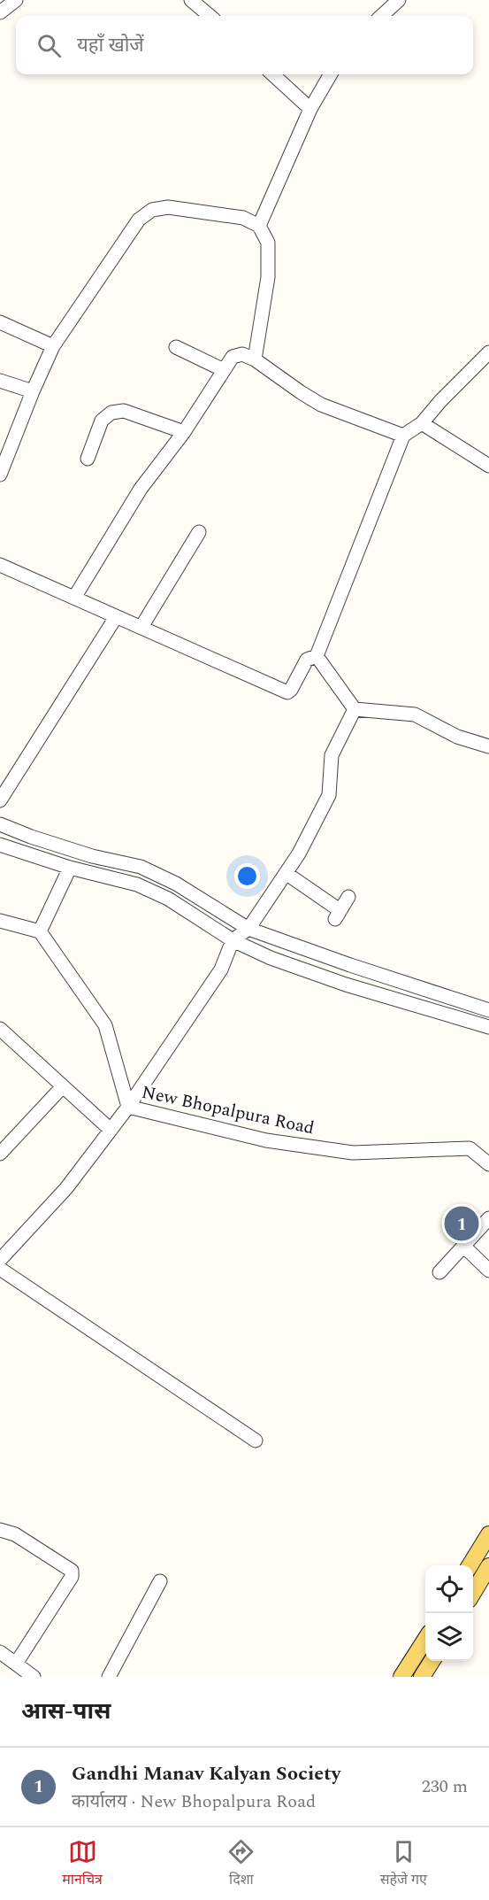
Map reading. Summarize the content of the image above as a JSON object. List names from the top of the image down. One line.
{"streets":{"street":["New Bhopalpura Road"]},"page":{"search":"यहाँ खोजें","pins":"1","heading":"आस-पास","list":[{"mark":"1","name":"Gandhi Manav Kalyan Society","note":"कार्यालय · New Bhopalpura Road","value":"230 m"}],"nav":["मानचित्र","दिशा","सहेजे गए"]}}
